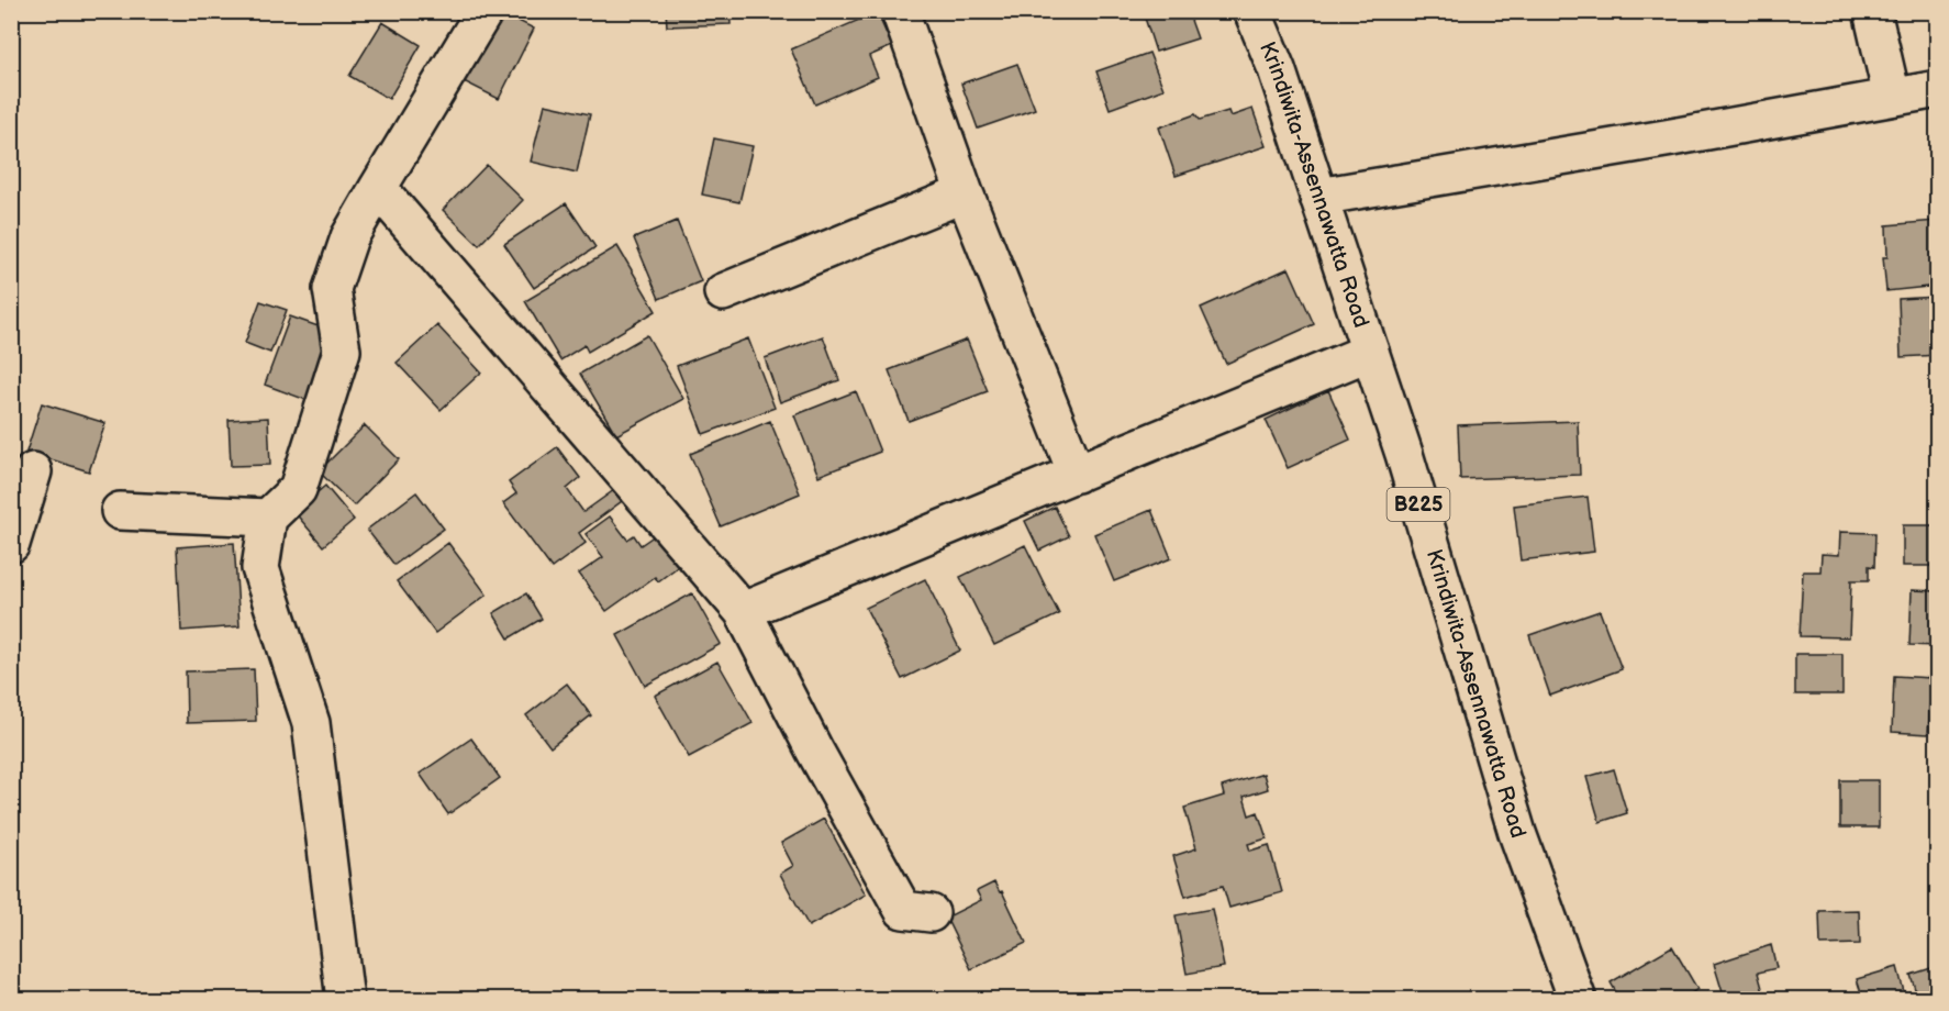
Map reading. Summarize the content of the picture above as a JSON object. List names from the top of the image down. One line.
{"streets":{"street":["Krindiwita-Assennawatta Road","B225"]}}
